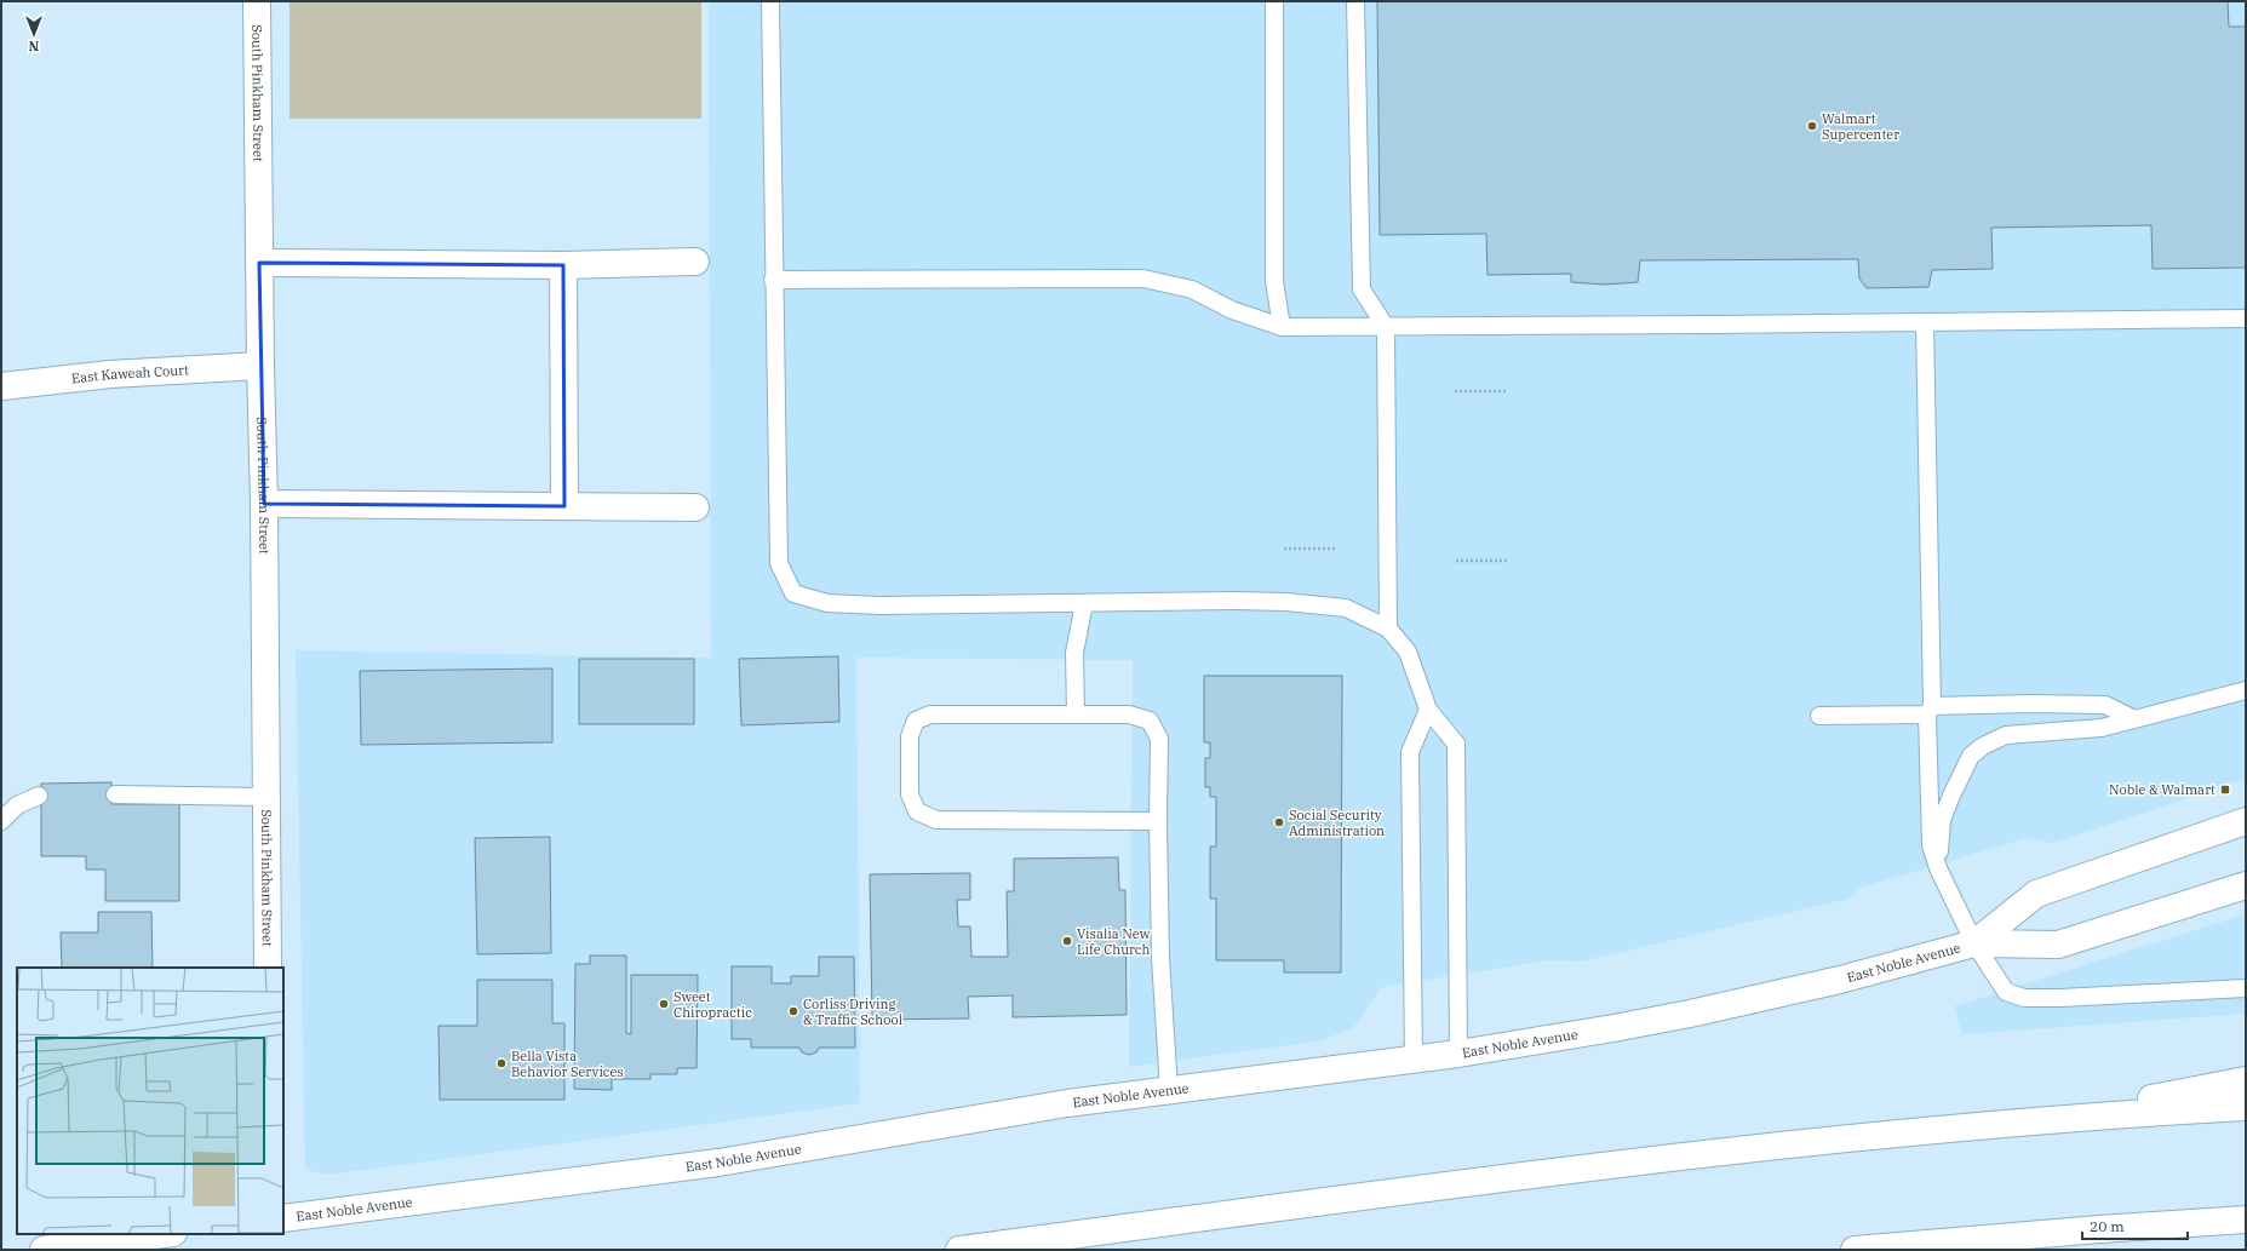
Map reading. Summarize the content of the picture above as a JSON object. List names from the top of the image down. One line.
{"streets":{"main road":["South Pinkham Street","East Kaweah Court","East Noble Avenue"]},"crossings":[["South Pinkham Street","East Kaweah Court"]],"places":{"other":["Walmart Supercenter","Social Security Administration","Visalia New Life Church","Sweet Chiropractic","Corliss Driving & Traffic School","Bella Vista Behavior Services"],"transit":["Noble & Walmart"]},"scale_bar":"20 m","north":"bottom"}
